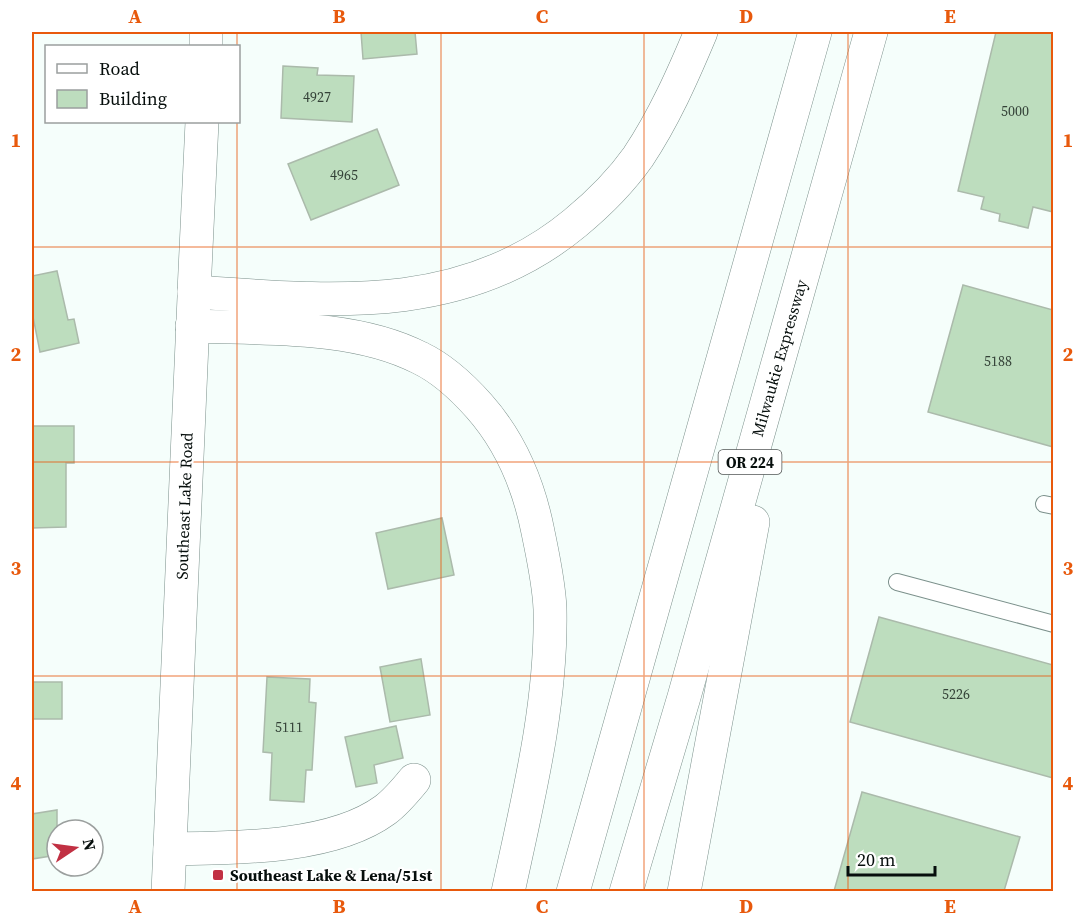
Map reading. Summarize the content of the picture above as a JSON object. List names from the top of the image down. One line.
{"streets":{"main road":["Milwaukie Expressway","OR 224","Southeast Lake Road"]},"places":{"transit":["Southeast Lake & Lena/51st"]},"house_numbers":["4927","5000","4965","5188","5226","5111"],"legend":["Road","Building"],"scale_bar":"20 m","north":"right","grid":{"columns":["A","B","C","D","E"],"rows":["1","2","3","4"]}}
